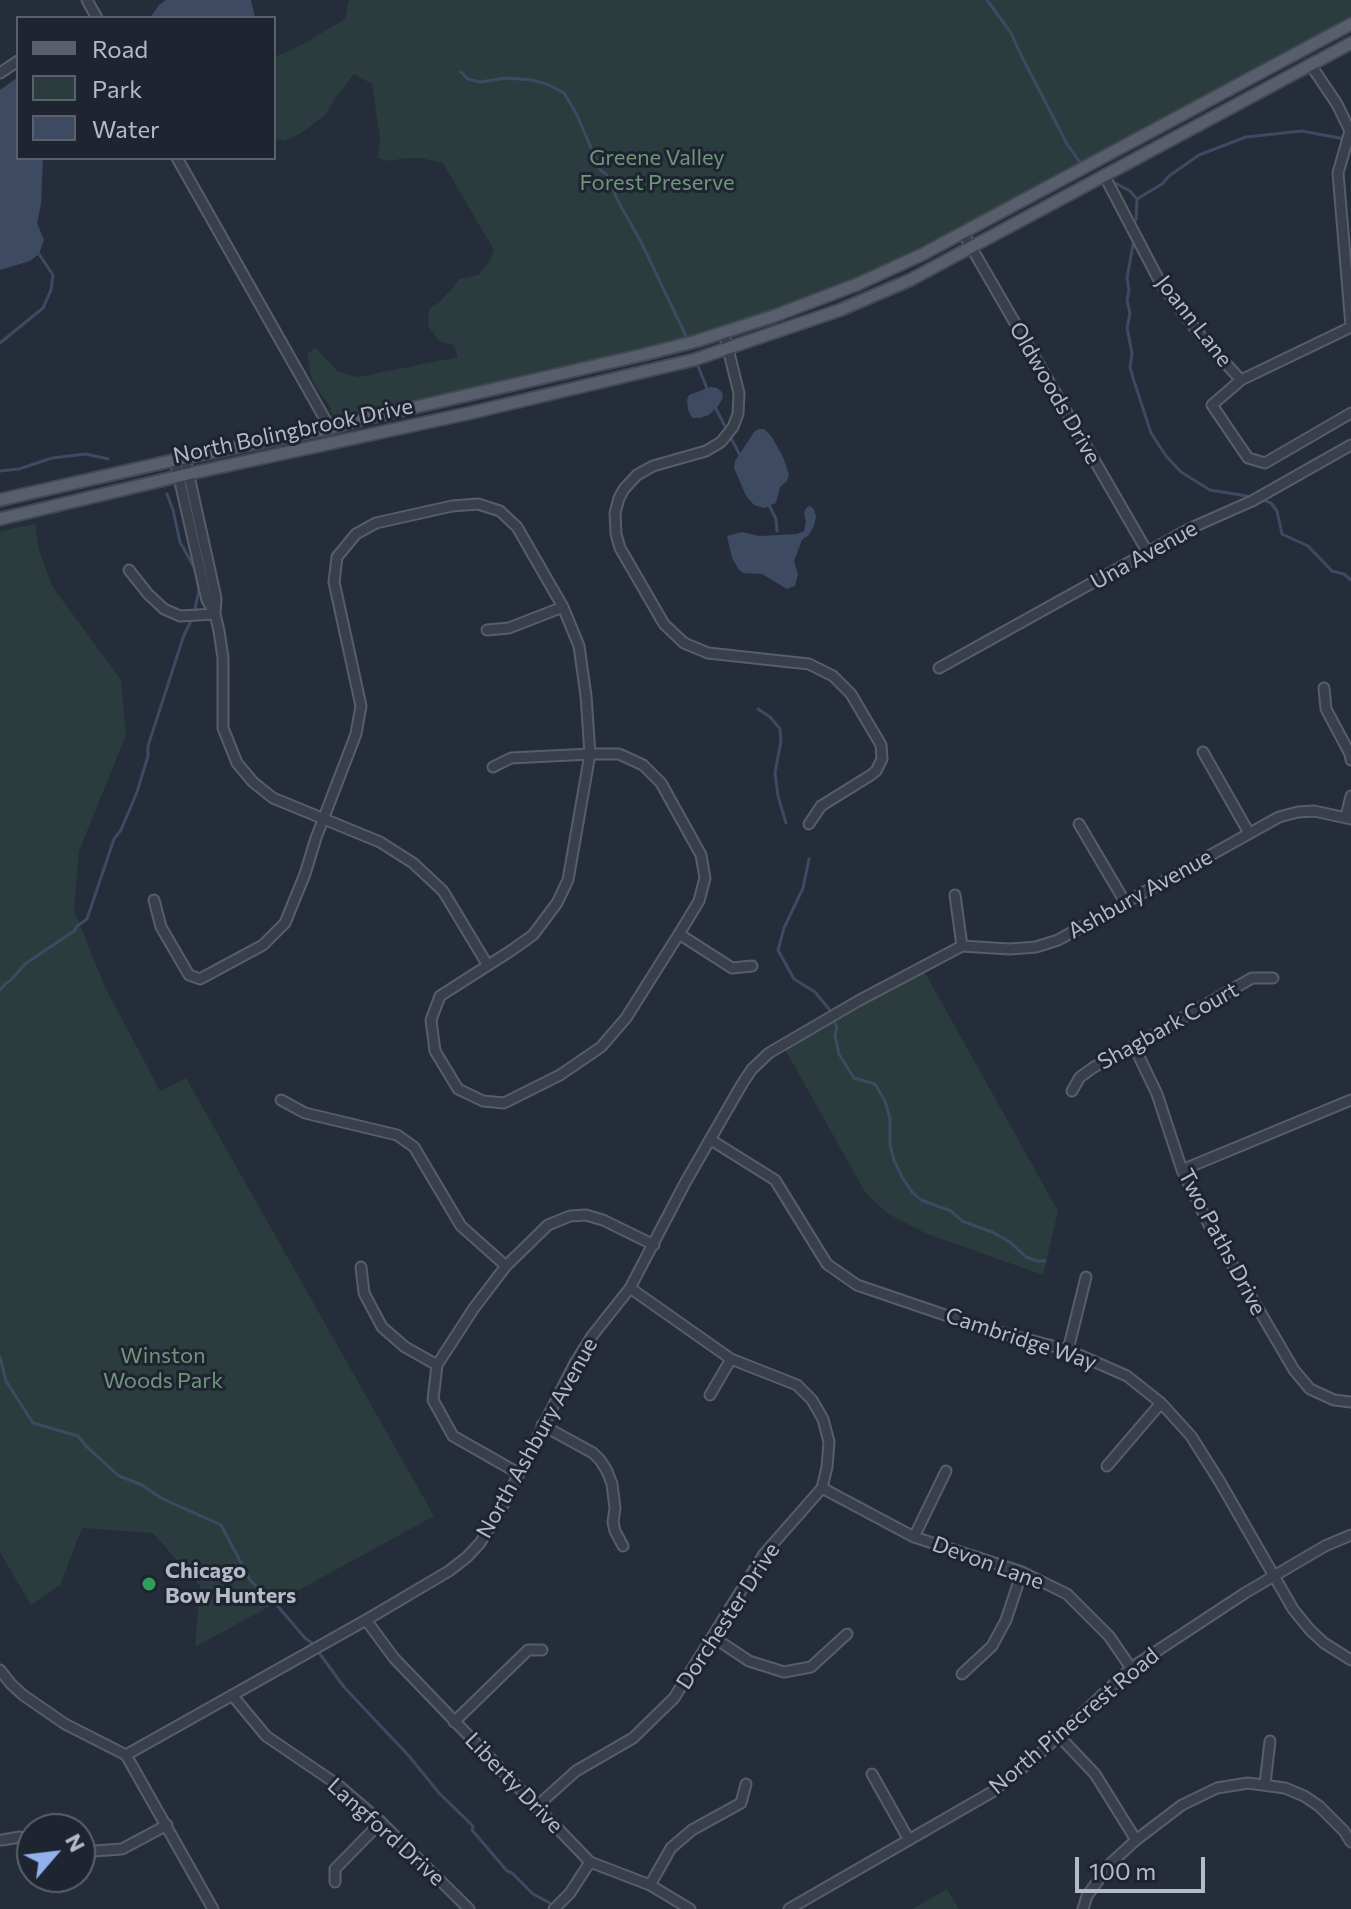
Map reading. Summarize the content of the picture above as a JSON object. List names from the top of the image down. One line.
{"streets":{"main road":["North Bolingbrook Drive"],"street":["Joann Lane","Oldwoods Drive","Una Avenue","Ashbury Avenue","Shagbark Court","Two Paths Drive","Cambridge Way","North Ashbury Avenue","Devon Lane","Dorchester Drive","North Pinecrest Road","Liberty Drive","Langford Drive"]},"crossings":[["Joann Lane","North Bolingbrook Drive"],["Oldwoods Drive","North Bolingbrook Drive"],["Oldwoods Drive","Una Avenue"],["Ashbury Avenue","North Ashbury Avenue"],["Shagbark Court","Two Paths Drive"],["Cambridge Way","North Ashbury Avenue"],["Cambridge Way","North Pinecrest Road"],["North Ashbury Avenue","Liberty Drive"],["North Ashbury Avenue","Langford Drive"],["Devon Lane","Dorchester Drive"],["Devon Lane","North Pinecrest Road"],["Dorchester Drive","Liberty Drive"]],"parks":["Greene Valley Forest Preserve","Winston Woods Park"],"places":["Chicago Bow Hunters"],"legend":["Road","Park","Water"],"scale_bar":"100 m","north":"top right"}
